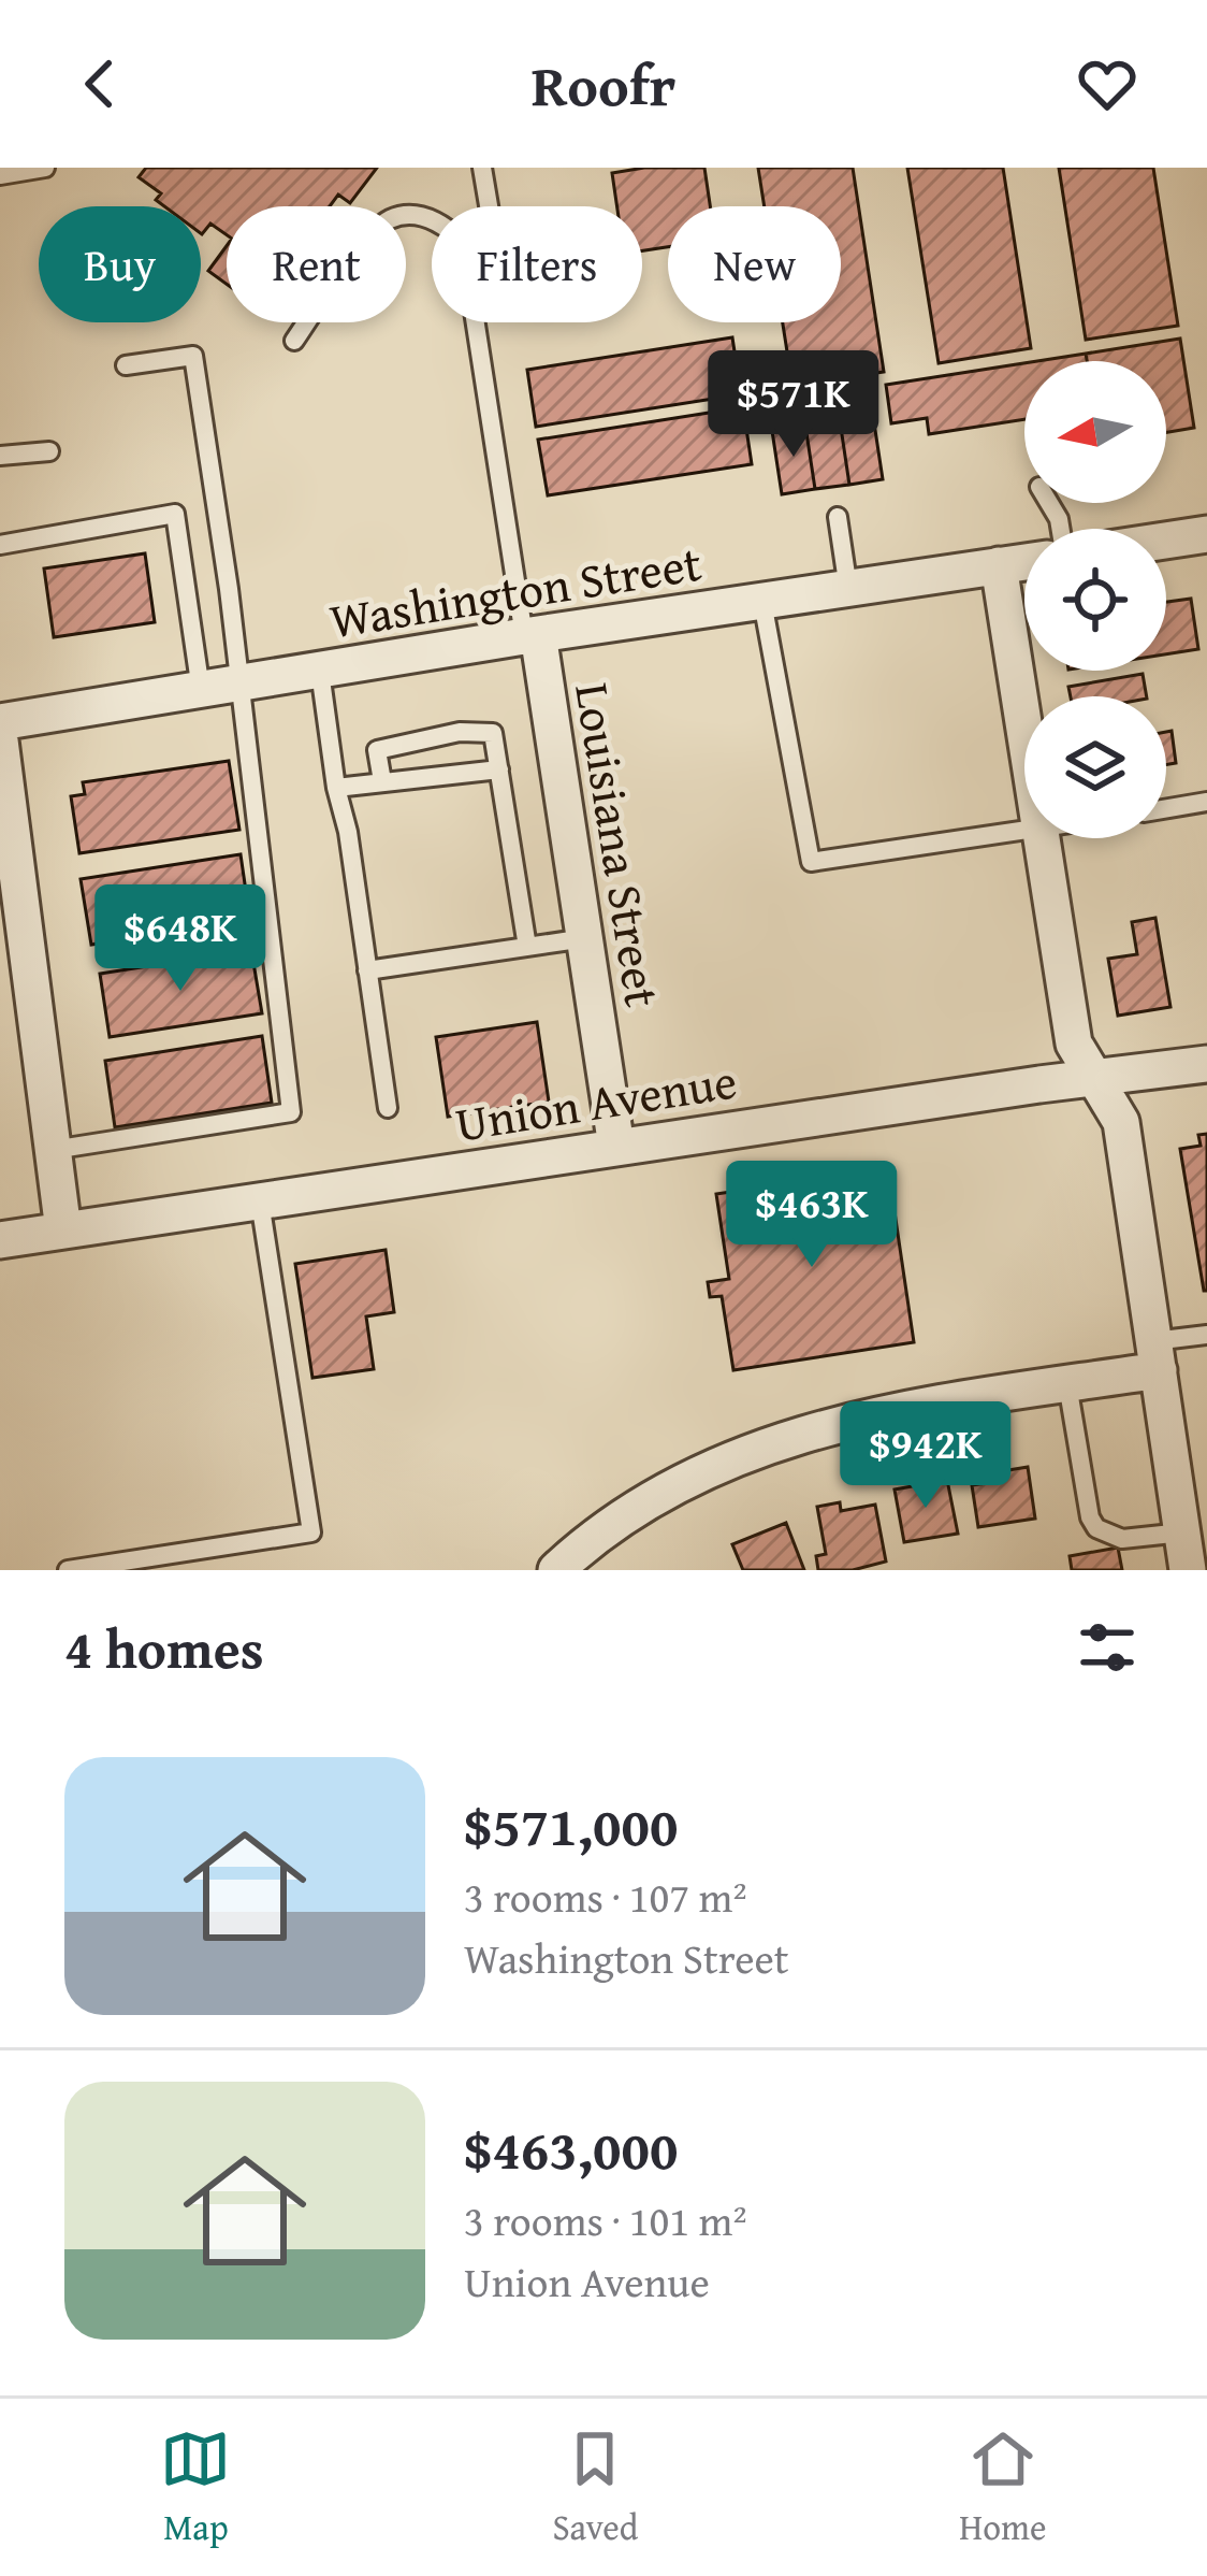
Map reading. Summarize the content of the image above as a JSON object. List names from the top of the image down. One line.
{"streets":{"street":["Washington Street","Louisiana Street","Union Avenue"]},"crossings":[["Washington Street","Louisiana Street"],["Louisiana Street","Union Avenue"]],"north":"left","page":{"header":"Roofr","chip":["Buy","Rent","Filters","New"],"price":["$571K","$648K","$463K","$942K"],"heading":"4 homes","list":[{"name":"$571,000","note":"3 rooms · 107 m² · Washington Street"},{"name":"$463,000","note":"3 rooms · 101 m² · Union Avenue"}],"tabs":["Map","Saved","Home"]}}
